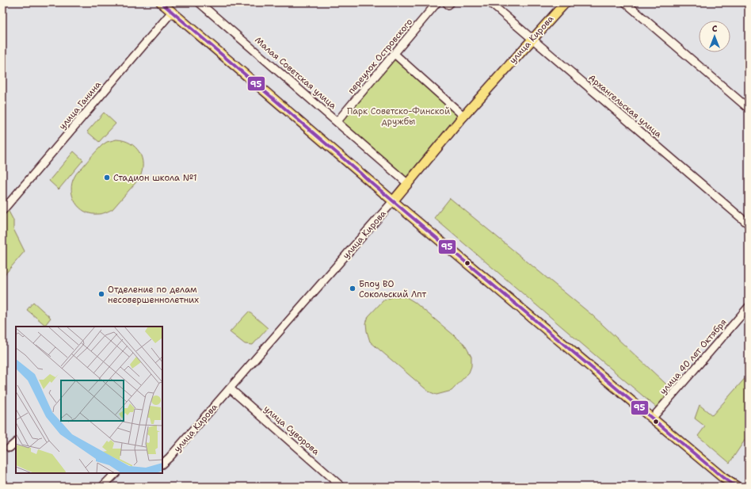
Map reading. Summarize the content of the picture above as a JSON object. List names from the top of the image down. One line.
{"streets":{"main road":["улица Кирова"],"street":["переулок Островского","Малая Советская улица","улица Ганина","Архангельская улица","улица 40 лет Октября","улица Суворова"]},"crossings":[["улица Кирова","Малая Советская улица"],["улица Кирова","Архангельская улица"],["улица Кирова","улица Суворова"],["переулок Островского","Малая Советская улица"]],"parks":["Парк Советско-Финской дружбы"],"places":["Стадион школа №1","Бпоу ВО Сокольский Лпт","Отделение по делам несовершеннолетних"],"lines":["transit line 95"],"north":"top"}
